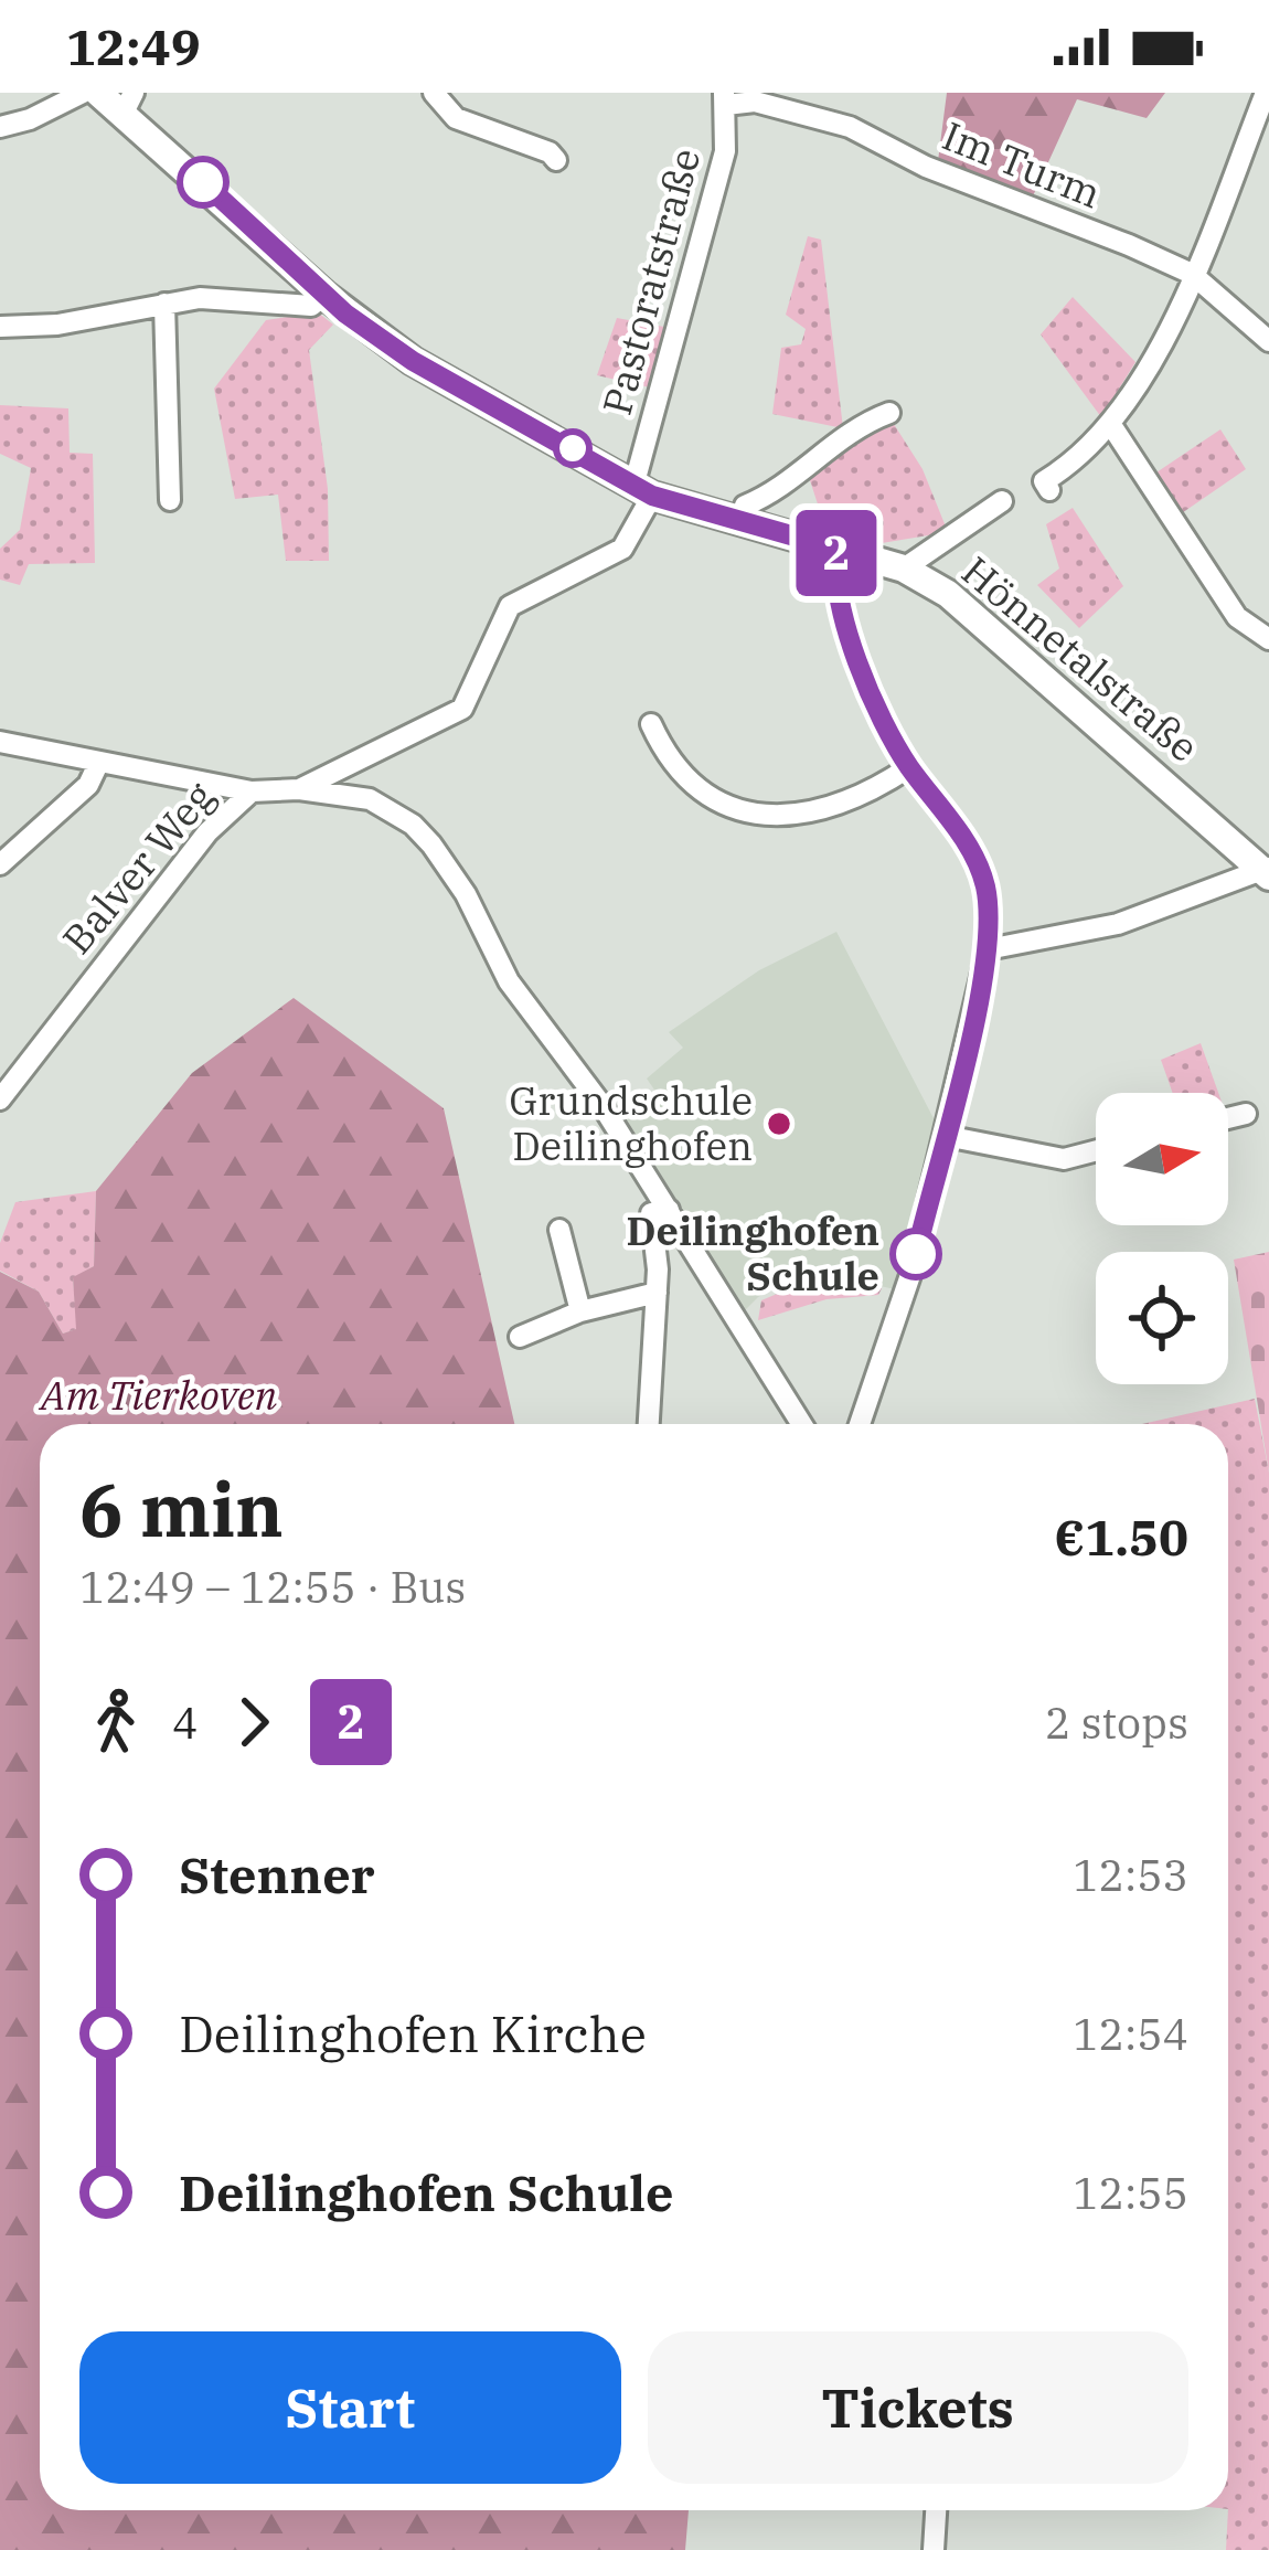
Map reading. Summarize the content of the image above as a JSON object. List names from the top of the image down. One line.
{"streets":{"main road":["Hönnetalstraße"],"street":["Im Turm","Pastoratstraße","Balver Weg"]},"crossings":[["Im Turm","Pastoratstraße"],["Pastoratstraße","Hönnetalstraße"],["Pastoratstraße","Balver Weg"],["Hönnetalstraße","Balver Weg"]],"parks":["Am Tierkoven"],"places":["Grundschule Deilinghofen","Deilinghofen Schule"],"lines":["bus line 2"],"north":"right","page":{"status":"12:49","on_map":"2","heading":["6 min","12:49 – 12:55 · Bus","€1.50"],"legs":["4","2","2 stops"],"list":[{"name":"Stenner","value":"12:53"},{"name":"Deilinghofen Kirche","value":"12:54"},{"name":"Deilinghofen Schule","value":"12:55"}],"buttons":["Start","Tickets"]}}
